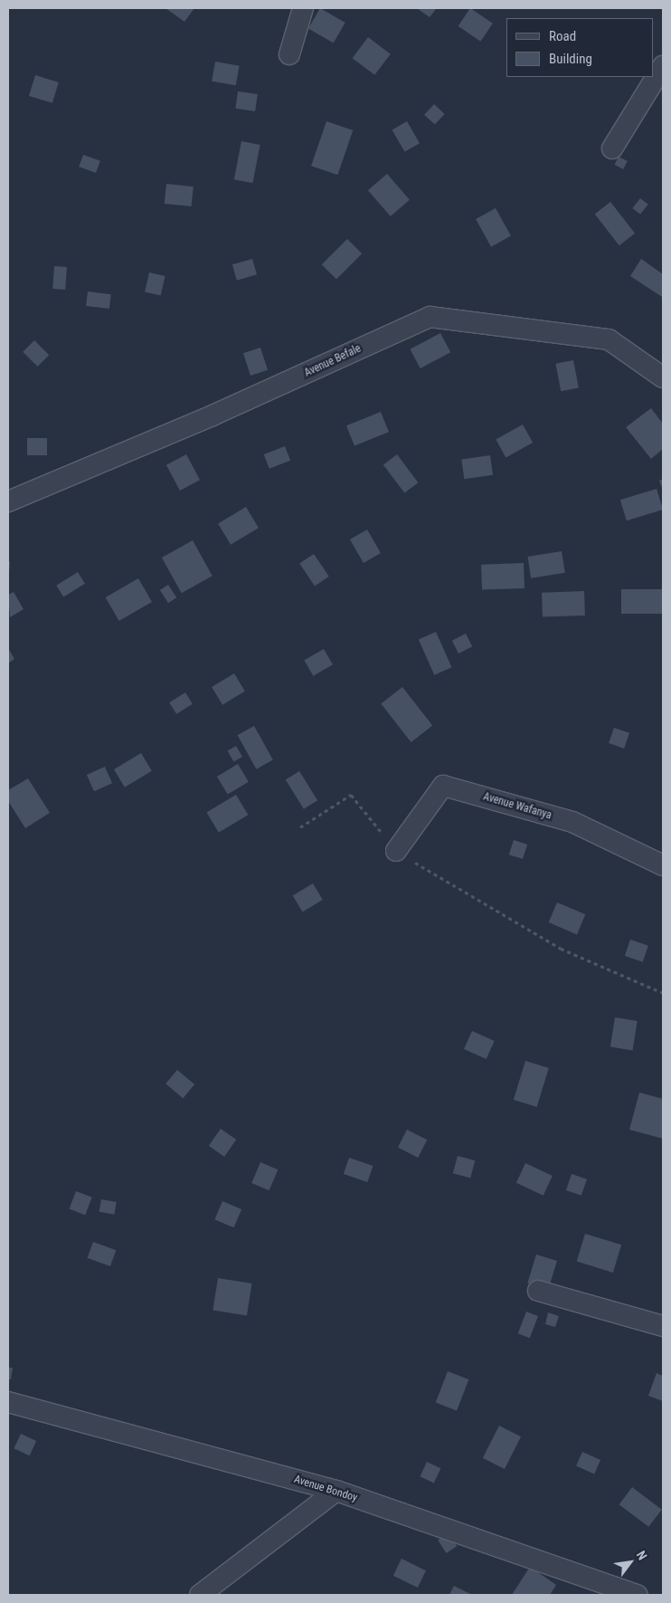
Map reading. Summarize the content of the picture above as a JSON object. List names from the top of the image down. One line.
{"streets":{"street":["Avenue Befale","Avenue Wafanya","Avenue Bondoy"]},"legend":["Road","Building"],"north":"top right"}
